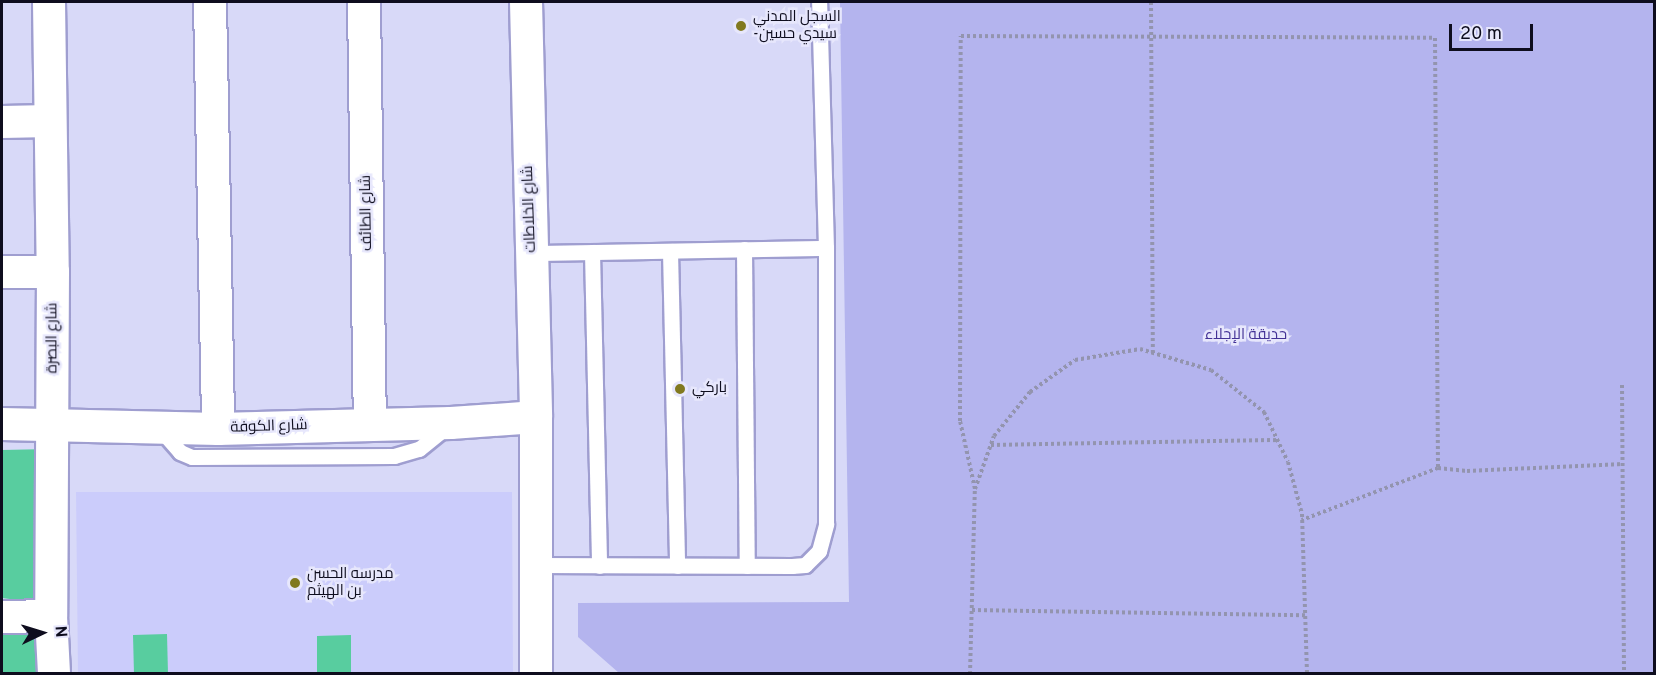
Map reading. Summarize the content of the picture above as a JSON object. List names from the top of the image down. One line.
{"streets":{"street":["شارع الخلاطات","شارع الطائف","شارع البصرة","شارع الكوفة"]},"crossings":[["شارع الخلاطات","شارع الكوفة"],["شارع الطائف","شارع الكوفة"],["شارع البصرة","شارع الكوفة"]],"parks":["حديقة الإجلاء"],"places":["السجل المدني -سيدي حسين","باركي","مدرسه الحسن بن الهيثم"],"scale_bar":"20 m","north":"right"}
